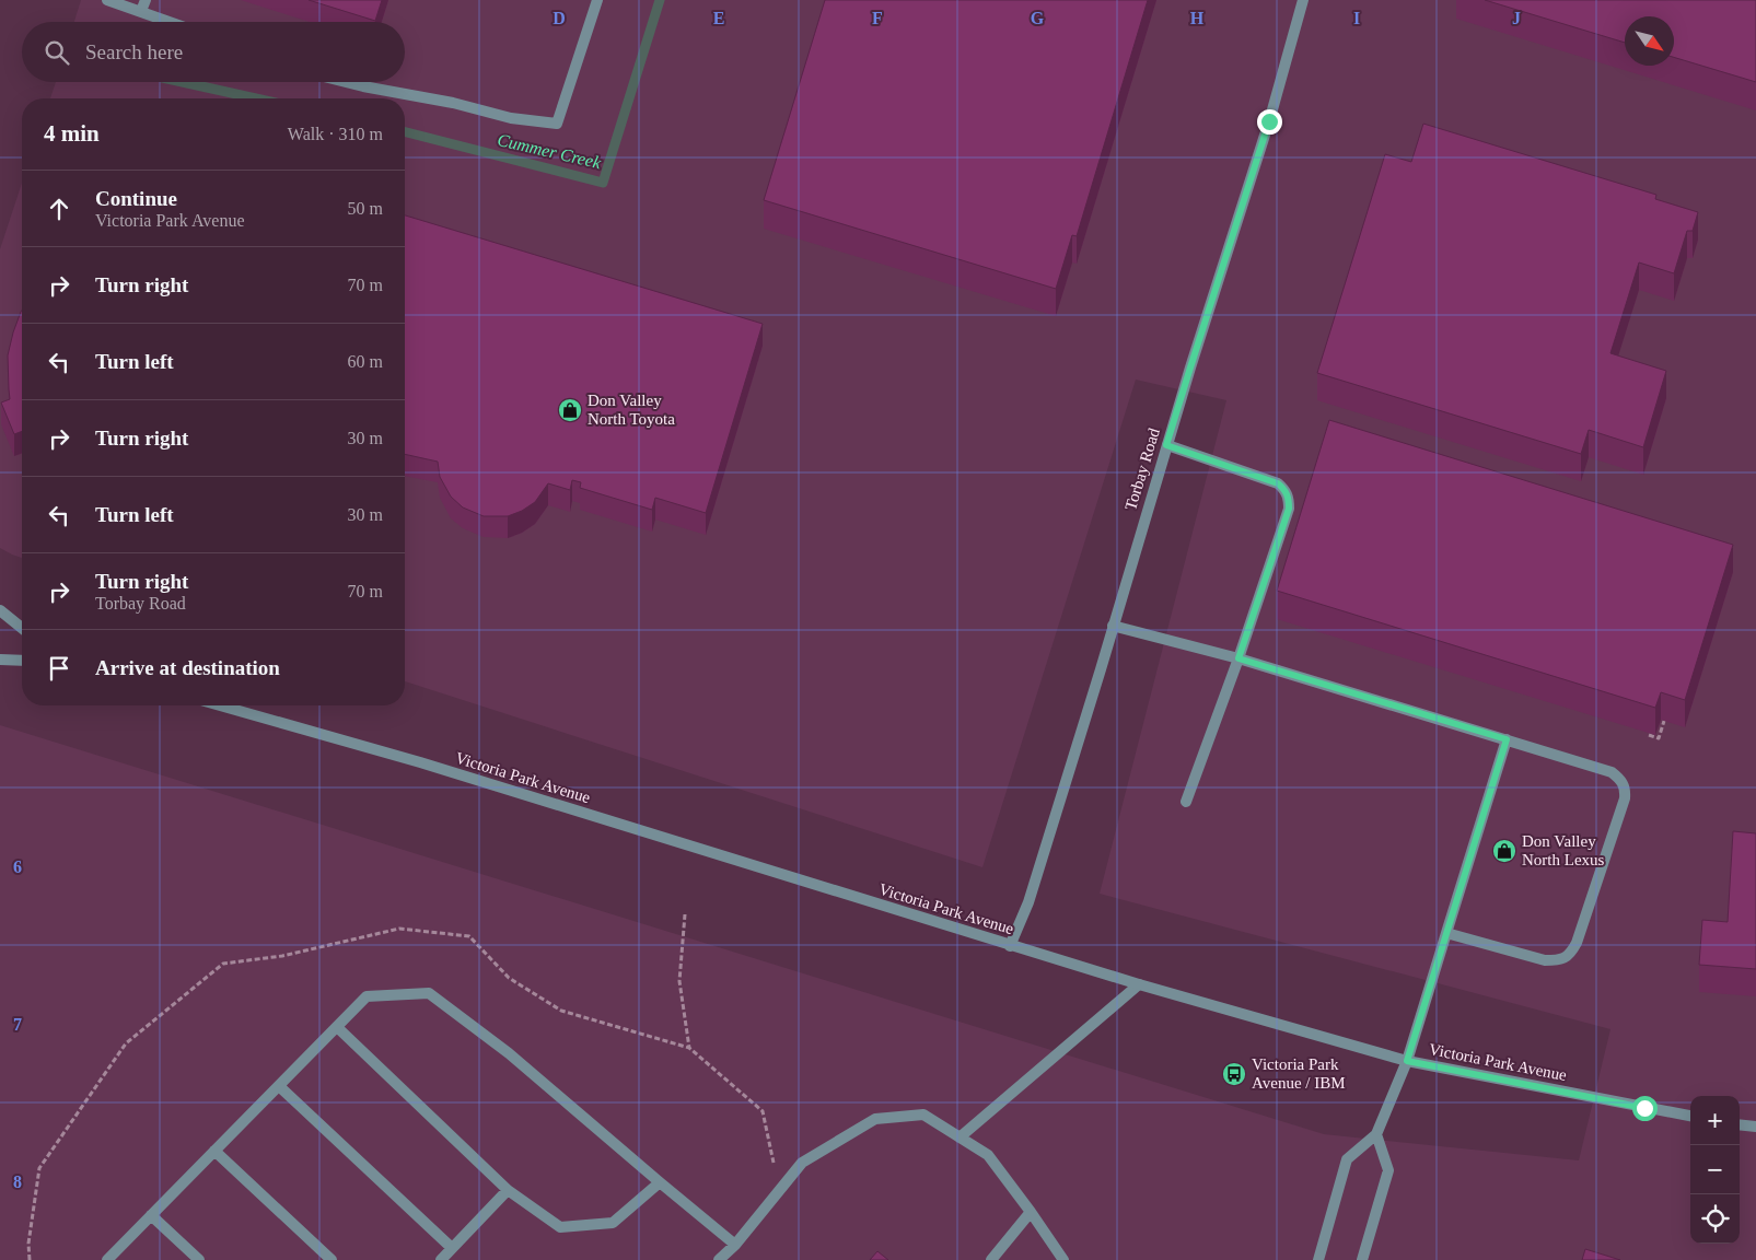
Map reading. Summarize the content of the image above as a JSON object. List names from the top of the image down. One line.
{"streets":{"street":["Torbay Road","Victoria Park Avenue"]},"crossings":[["Torbay Road","Victoria Park Avenue"]],"water":["Cummer Creek"],"places":{"shop":["Don Valley North Toyota","Don Valley North Lexus"],"bus stop":["Victoria Park Avenue / IBM"]},"north":"bottom right","page":{"search":"Search here","heading":["4 min","Walk · 310 m"],"list":[["Continue","Victoria Park Avenue","50 m"],["Turn right","70 m"],["Turn left","60 m"],["Turn right","30 m"],["Turn left","30 m"],["Turn right","Torbay Road","70 m"],"Arrive at destination"],"map_buttons":["+","−"]},"grid":{"columns":["D","E","F","G","H","I","J"],"rows":["6","7","8"]}}
